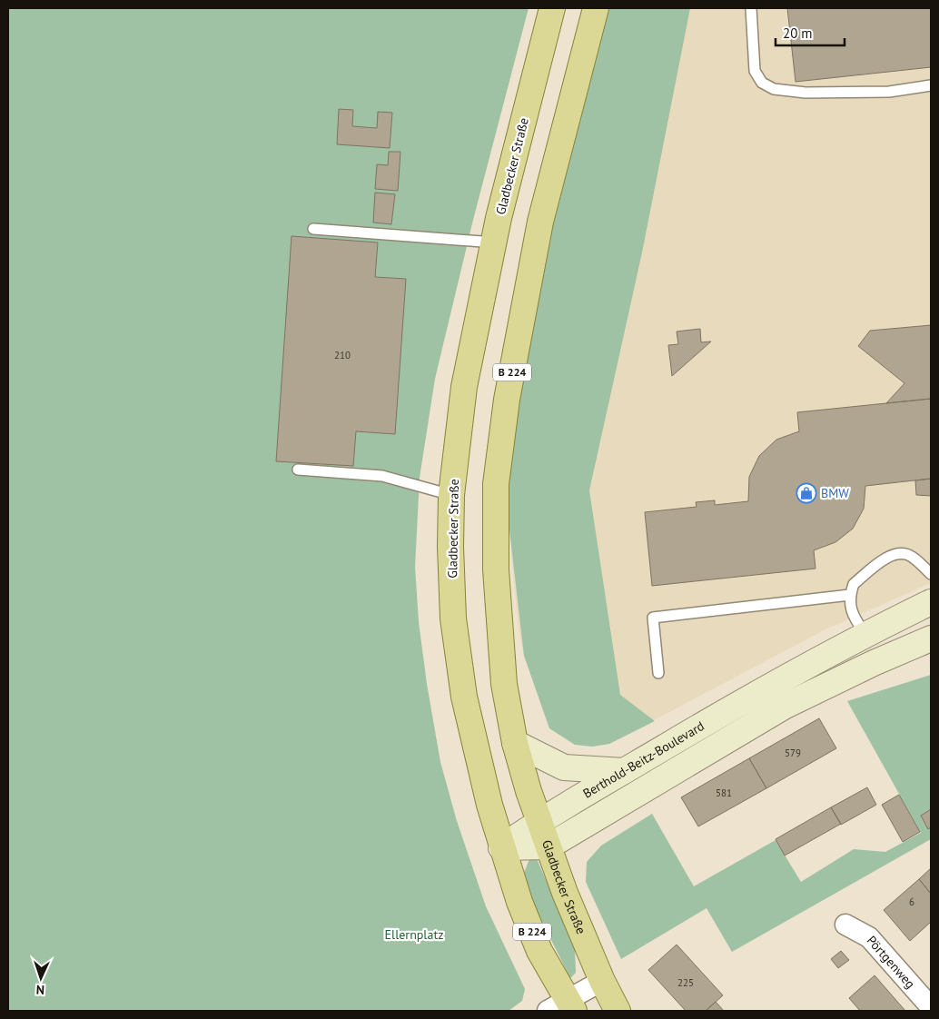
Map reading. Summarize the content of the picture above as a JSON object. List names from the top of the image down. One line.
{"streets":{"main road":["Gladbecker Straße","B 224","Berthold-Beitz-Boulevard"],"street":["Pörtgenweg"]},"crossings":[["Gladbecker Straße","Berthold-Beitz-Boulevard"]],"parks":["Ellernplatz"],"places":{"shop":["BMW"]},"house_numbers":["210","579","581","6","225"],"scale_bar":"20 m","north":"bottom"}
